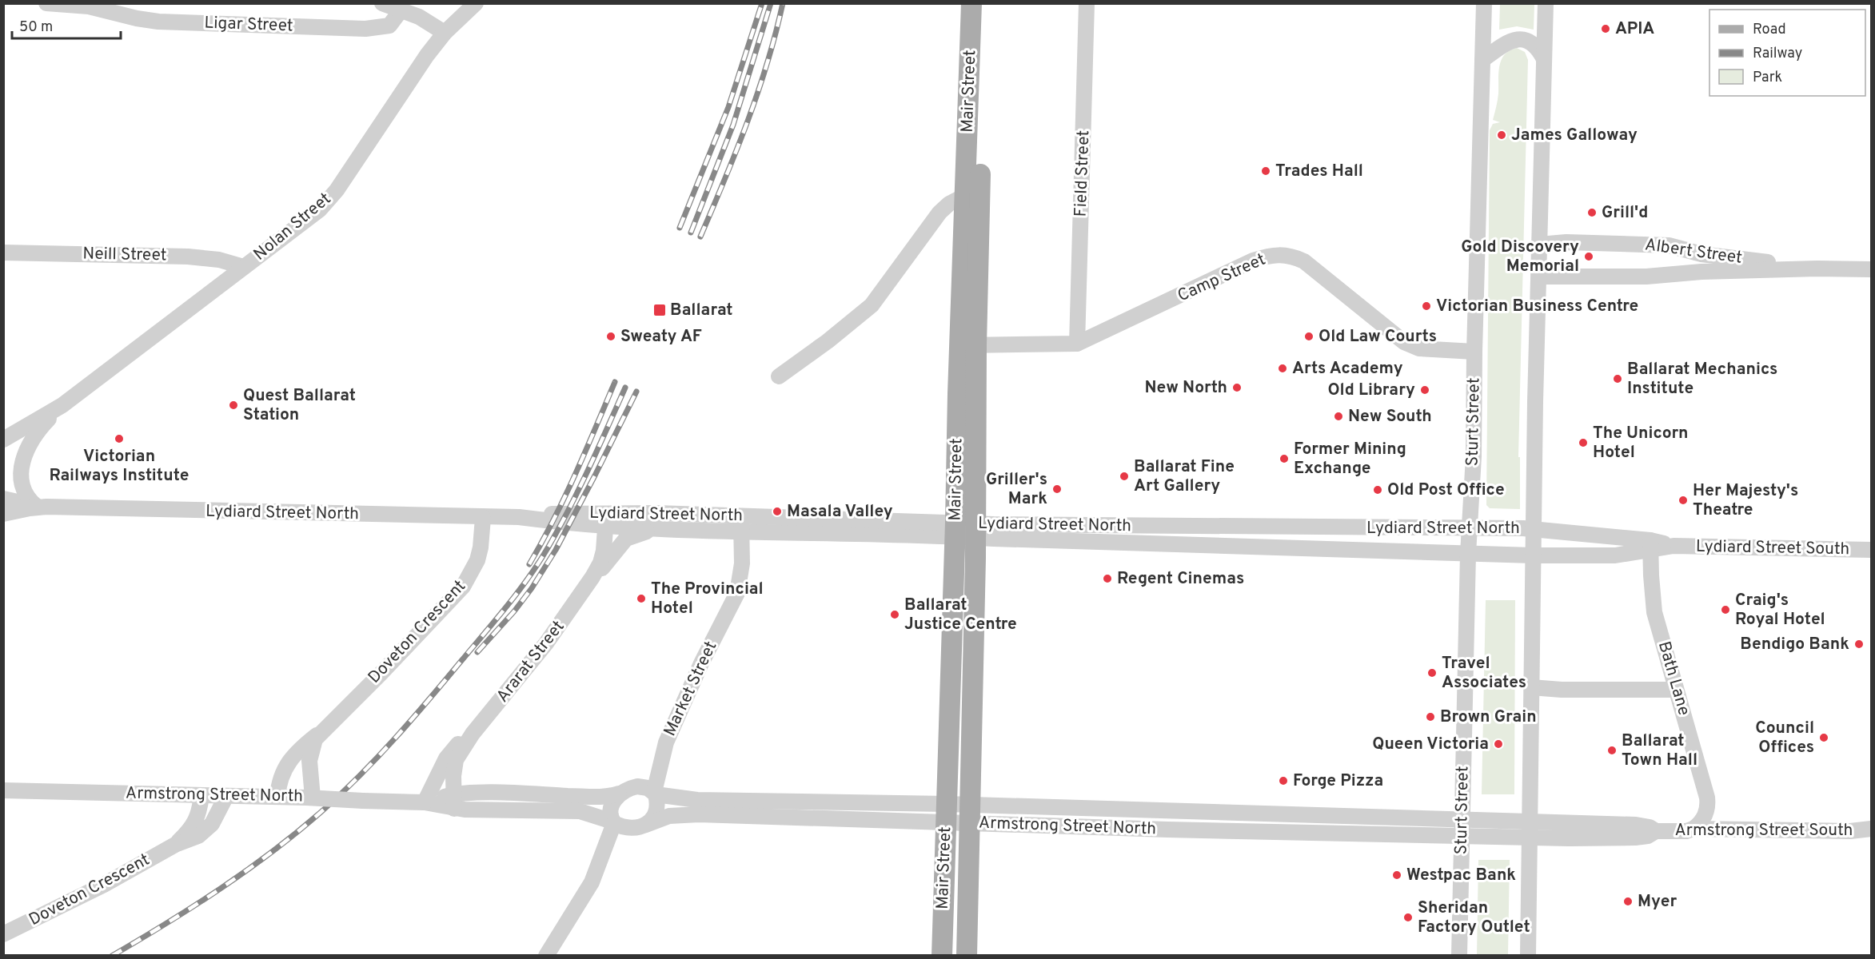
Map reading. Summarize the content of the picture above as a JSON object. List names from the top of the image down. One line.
{"streets":{"main road":["Mair Street"],"street":["Ligar Street","Field Street","Nolan Street","Albert Street","Neill Street","Camp Street","Sturt Street","Lydiard Street North","Lydiard Street South","Doveton Crescent","Ararat Street","Bath Lane","Market Street","Armstrong Street North","Armstrong Street South"]},"crossings":[["Mair Street","Camp Street"],["Mair Street","Lydiard Street North"],["Mair Street","Armstrong Street North"],["Field Street","Camp Street"],["Nolan Street","Neill Street"],["Nolan Street","Lydiard Street North"],["Camp Street","Sturt Street"],["Sturt Street","Lydiard Street North"],["Sturt Street","Armstrong Street North"],["Sturt Street","Armstrong Street South"],["Lydiard Street North","Lydiard Street South"],["Lydiard Street North","Doveton Crescent"],["Lydiard Street North","Ararat Street"],["Lydiard Street North","Market Street"],["Lydiard Street South","Bath Lane"],["Doveton Crescent","Armstrong Street North"],["Ararat Street","Armstrong Street North"],["Bath Lane","Armstrong Street South"],["Market Street","Armstrong Street North"],["Armstrong Street North","Armstrong Street South"]],"places":{"other":["APIA","James Galloway","Trades Hall","Grill'd","Gold Discovery Memorial","Victorian Business Centre","Sweaty AF","Old Law Courts","Arts Academy","Ballarat Mechanics Institute","New North","Old Library","Quest Ballarat Station","New South","Victorian Railways Institute","The Unicorn Hotel","Former Mining Exchange","Ballarat Fine Art Gallery","Griller's Mark","Old Post Office","Her Majesty's Theatre","Masala Valley","Regent Cinemas","The Provincial Hotel","Craig's Royal Hotel","Ballarat Justice Centre","Bendigo Bank","Travel Associates","Brown Grain","Council Offices","Queen Victoria","Ballarat Town Hall","Forge Pizza","Westpac Bank","Myer","Sheridan Factory Outlet"],"transit":["Ballarat"]},"legend":["Road","Railway","Park"],"scale_bar":"50 m"}
